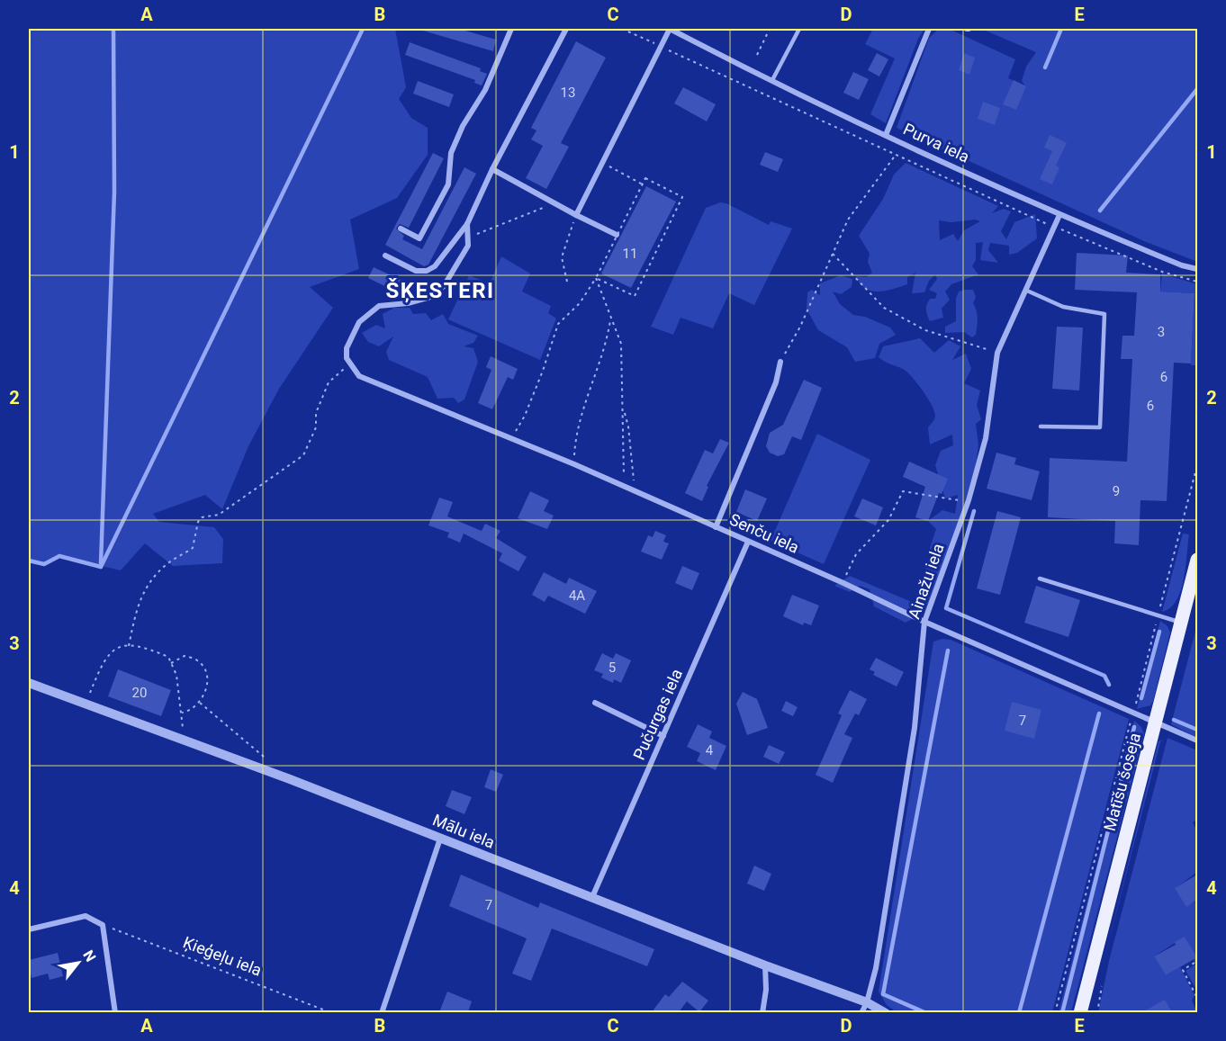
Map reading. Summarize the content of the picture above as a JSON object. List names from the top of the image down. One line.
{"streets":{"main road":["Matīšu šoseja"],"street":["Purva iela","Senču iela","Ainažu iela","Pučurgas iela","Mālu iela"],"path":["Ķieģeļu iela"]},"crossings":[["Purva iela","Ainažu iela"],["Senču iela","Ainažu iela"],["Senču iela","Pučurgas iela"],["Senču iela","Matīšu šoseja"],["Ainažu iela","Mālu iela"],["Pučurgas iela","Mālu iela"]],"districts":["ŠĶESTERI"],"house_numbers":["13","11","3","6","6","9","4A","5","20","7","4","7"],"north":"top right","grid":{"columns":["A","B","C","D","E"],"rows":["1","2","3","4"]}}
